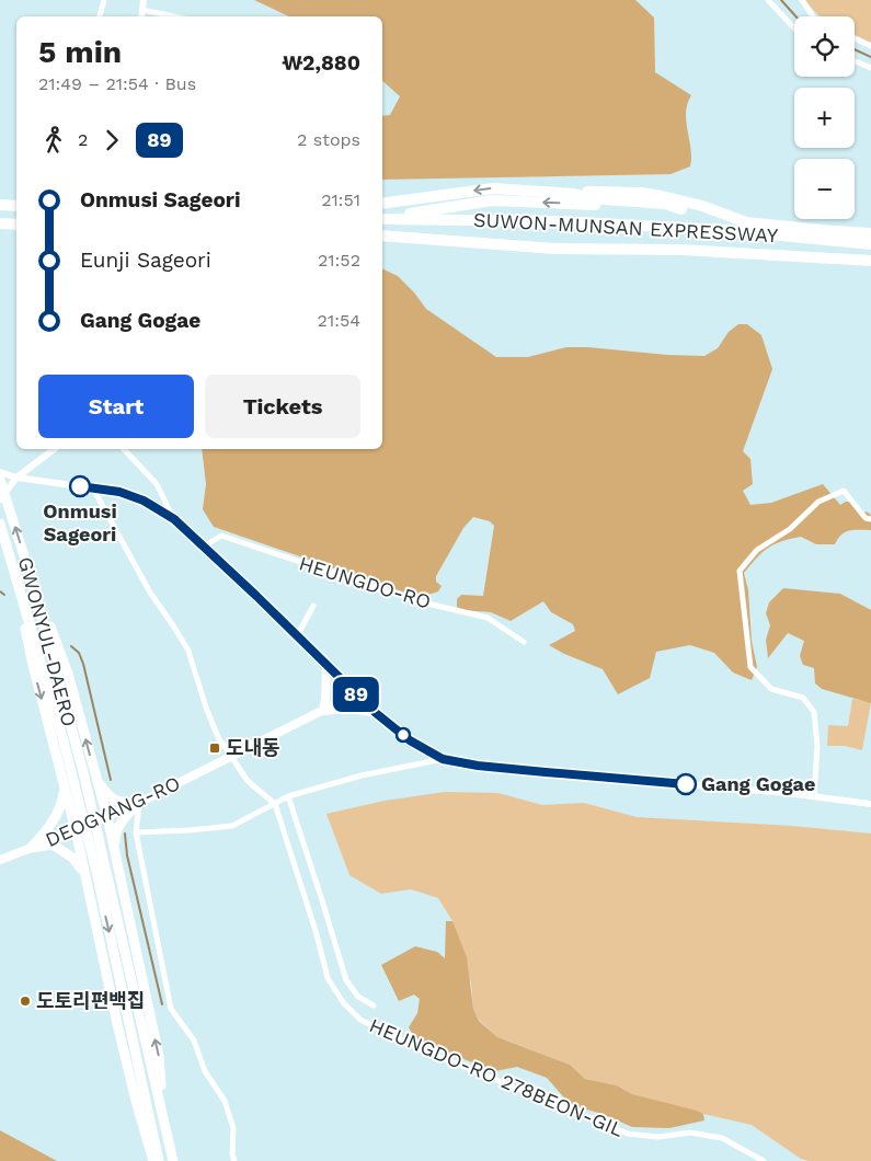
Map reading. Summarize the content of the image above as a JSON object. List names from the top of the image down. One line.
{"streets":{"highway":["SUWON-MUNSAN EXPRESSWAY","GWONYUL-DAERO"],"main road":["DEOGYANG-RO"],"street":["HEUNGDO-RO","HEUNGDO-RO 278BEON-GIL"]},"places":{"other":["Onmusi Sageori","Gang Gogae","도토리편백집"],"transit":["도내동"]},"lines":["bus line 89"],"page":{"on_map":"89","map_buttons":["+","−"],"heading":["5 min","21:49 – 21:54 · Bus","₩2,880"],"legs":["2","89","2 stops"],"list":[{"name":"Onmusi Sageori","value":"21:51"},{"name":"Eunji Sageori","value":"21:52"},{"name":"Gang Gogae","value":"21:54"}],"buttons":["Start","Tickets"]}}
